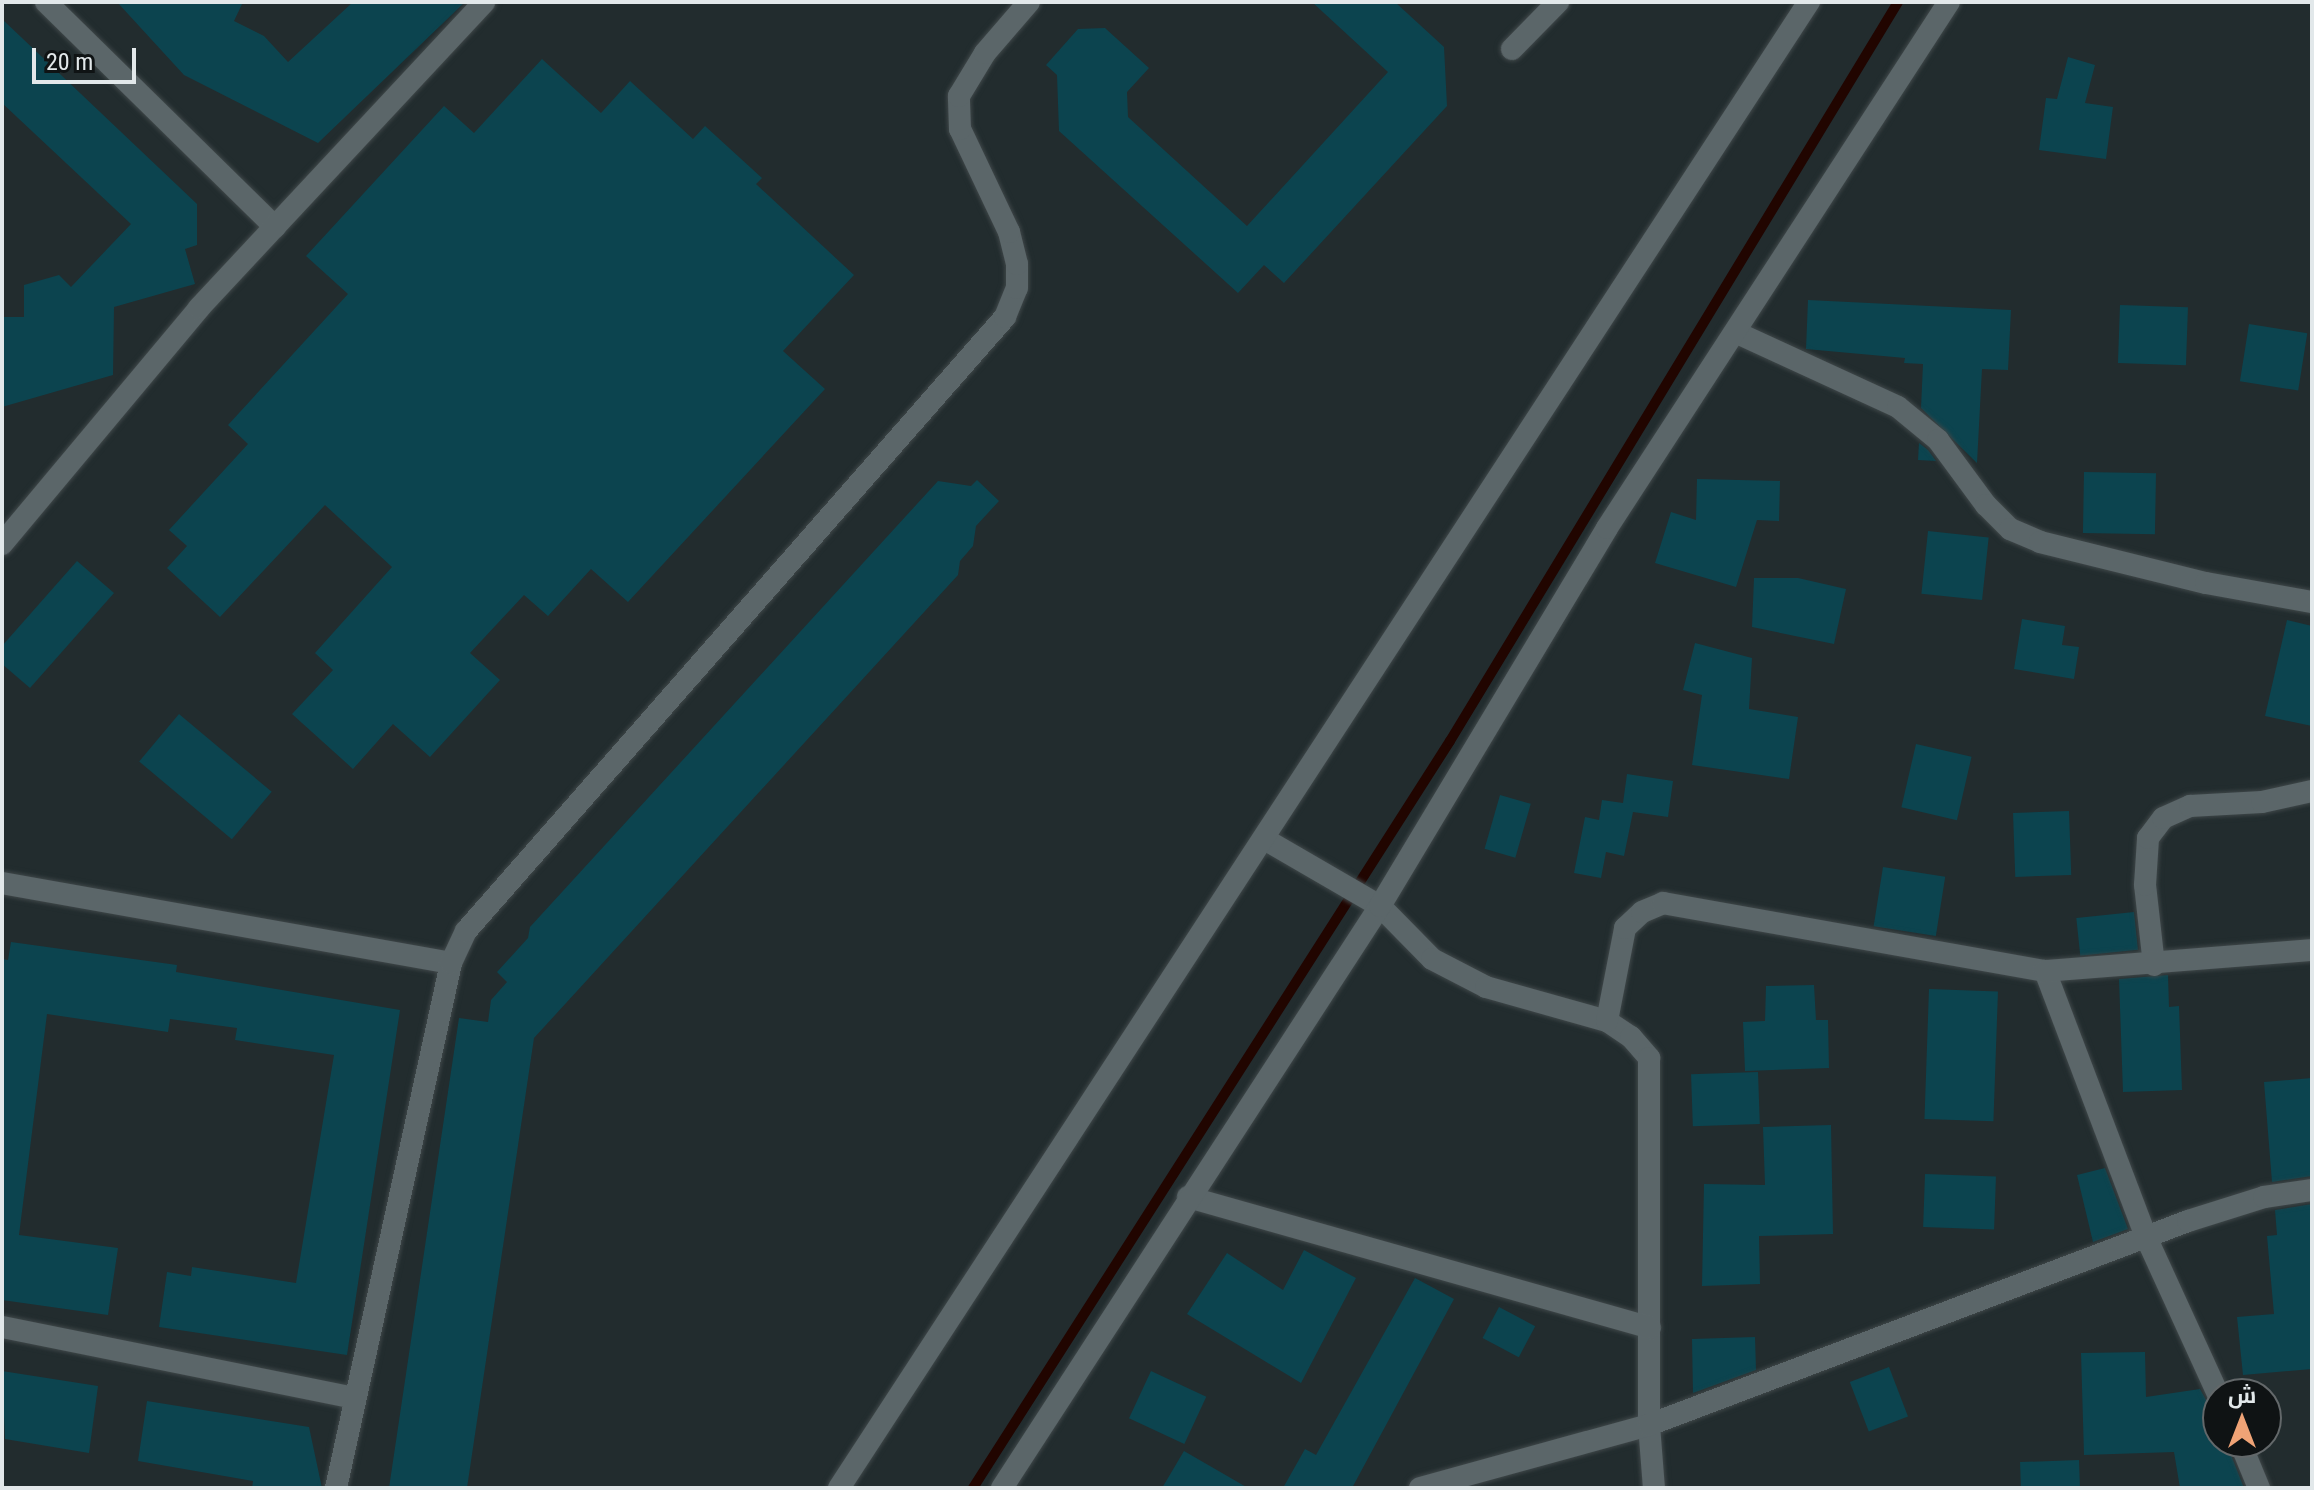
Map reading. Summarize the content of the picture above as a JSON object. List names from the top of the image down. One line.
{"scale_bar":"20 m","north":"top"}
